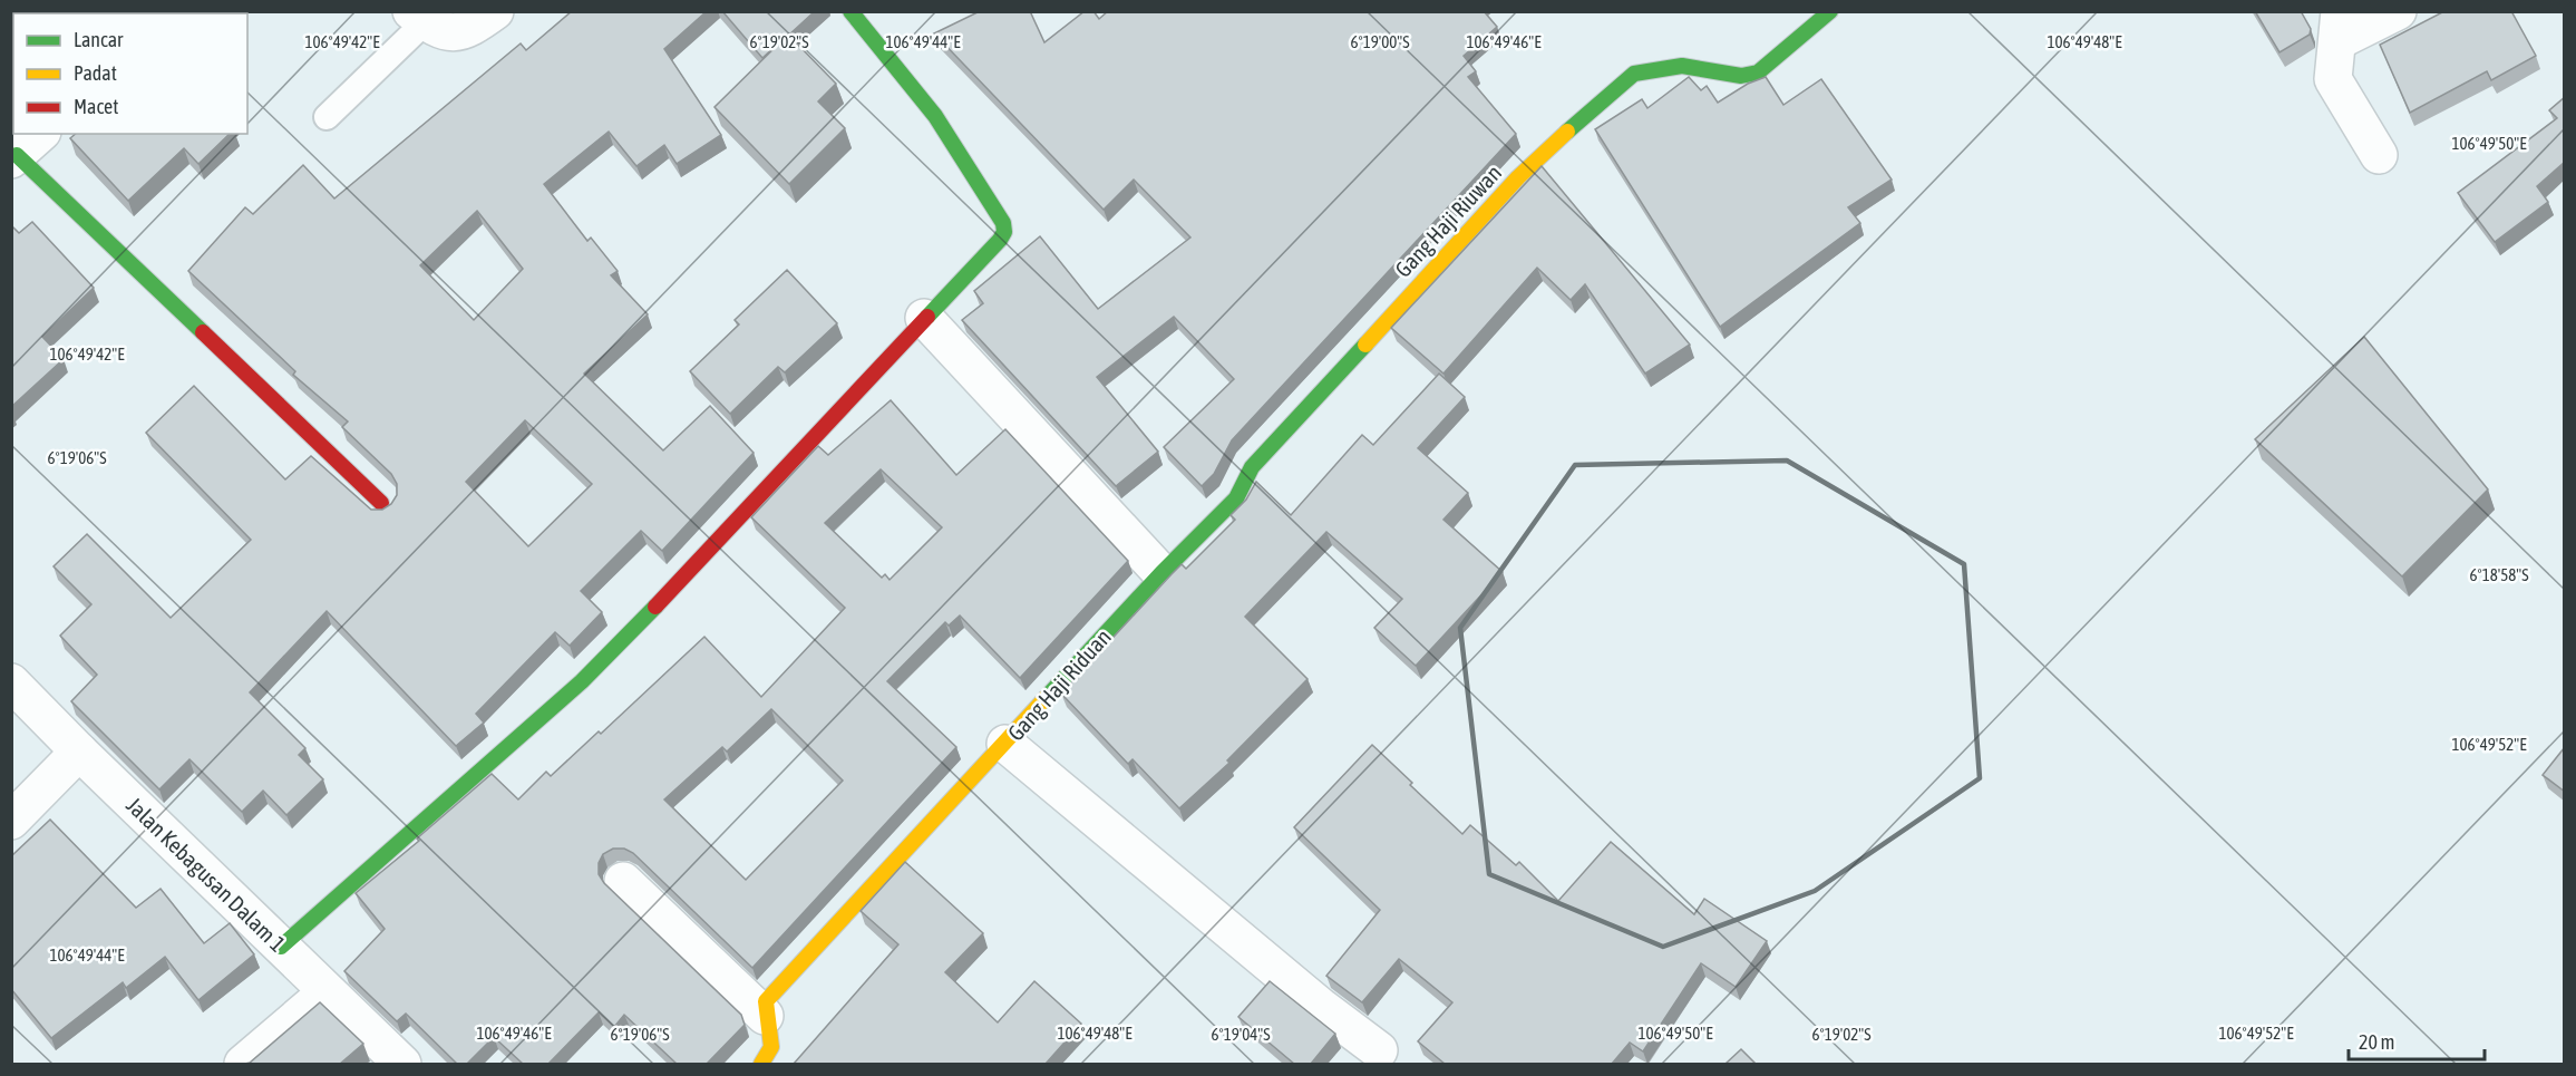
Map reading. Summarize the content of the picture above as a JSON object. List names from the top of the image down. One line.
{"streets":{"street":["Gang Haji Riuwan","Gang Haji Riduan","Jalan Kebagusan Dalam 1"]},"crossings":[["Gang Haji Riuwan","Gang Haji Riduan"]],"legend":["Lancar","Padat","Macet"],"scale_bar":"20 m","coordinates":["6°19'02\"S","6°19'00\"S","106°49'42\"E","106°49'44\"E","106°49'46\"E","106°49'48\"E","106°49'50\"E","6°19'06\"S","6°18'58\"S","106°49'52\"E","6°19'04\"S"]}
